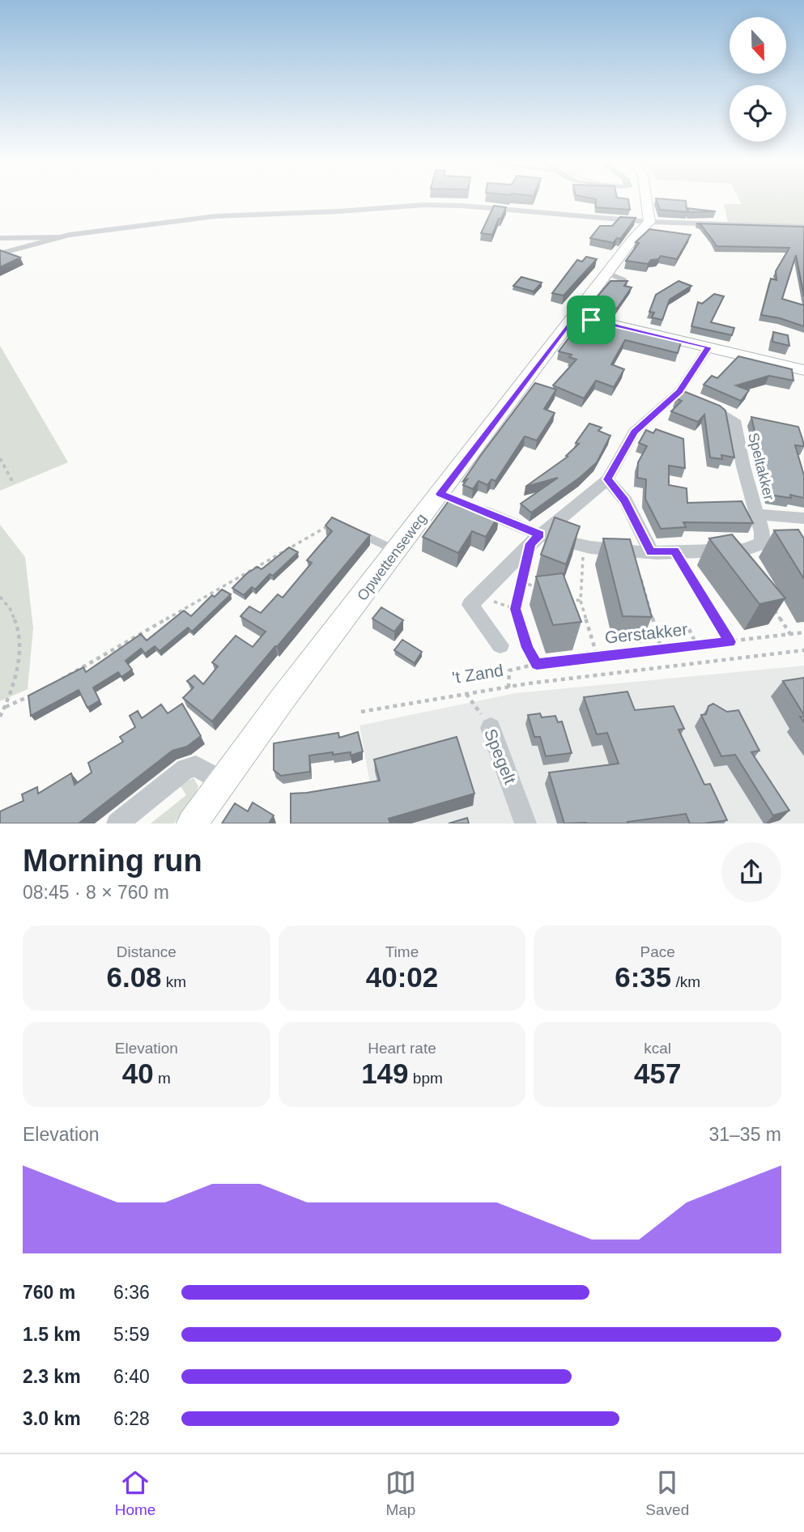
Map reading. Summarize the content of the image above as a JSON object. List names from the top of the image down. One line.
{"streets":{"street":["Speltakker","Opwettenseweg","Spegelt"],"path":["Gerstakker","'t Zand"]},"crossings":[["Gerstakker","'t Zand"],["'t Zand","Spegelt"]],"north":"bottom","page":{"heading":["Morning run","08:45 · 8 × 760 m"],"stats":[["Distance","6.08 km"],["Time","40:02"],["Pace","6:35 /km"],["Elevation","40 m"],["Heart rate","149 bpm"],["kcal","457"]],"chart":["Elevation","31–35 m"],"list":[{"name":"760 m","note":"6:36"},{"name":"1.5 km","note":"5:59"},{"name":"2.3 km","note":"6:40"},{"name":"3.0 km","note":"6:28"}],"tabs":["Home","Map","Saved"]}}
